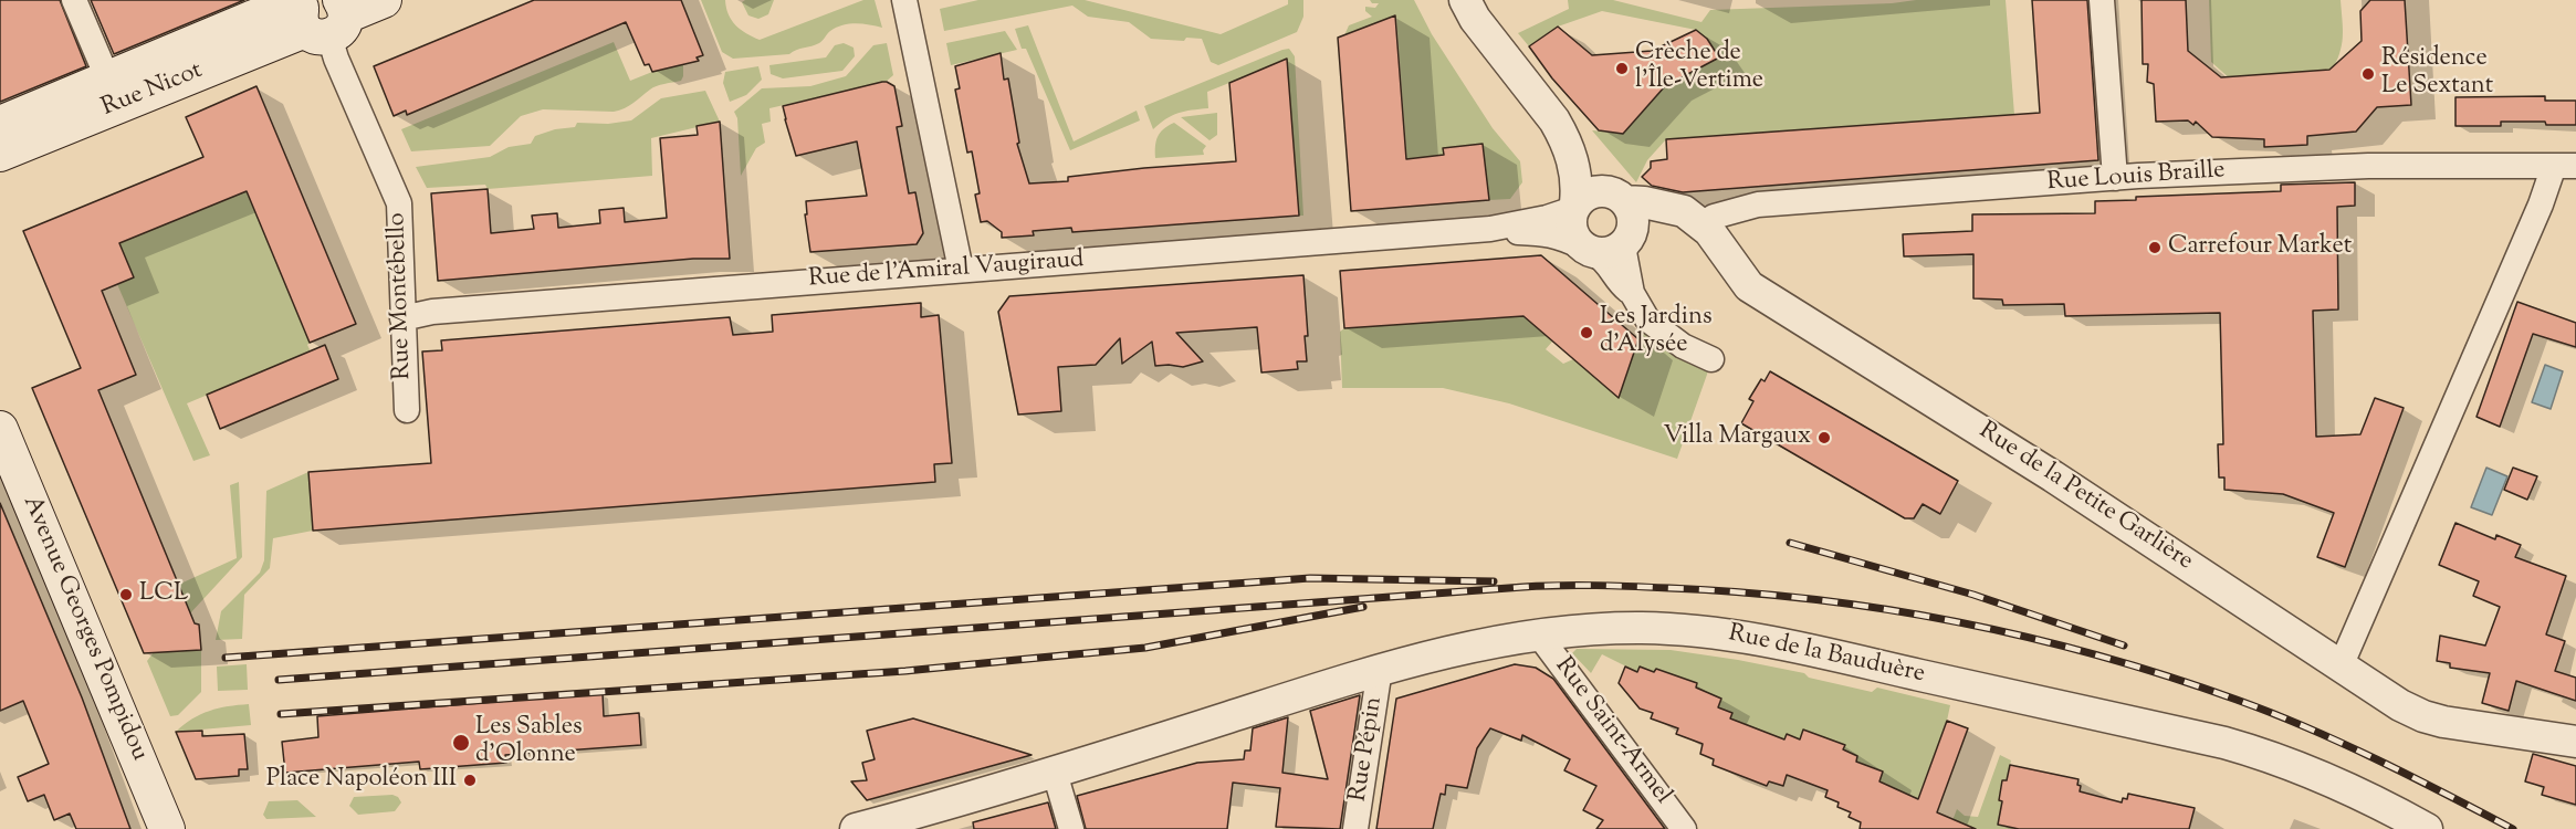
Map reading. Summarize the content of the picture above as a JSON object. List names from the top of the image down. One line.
{"streets":{"main road":["Rue Nicot","Avenue Georges Pompidou"],"street":["Rue Louis Braille","Rue de l'Amiral Vaugiraud","Rue Montébello","Rue de la Petite Garlière","Rue de la Bauduère","Rue Saint-Armel","Rue Pépin"]},"crossings":[["Rue Nicot","Rue Montébello"],["Rue Louis Braille","Rue de l'Amiral Vaugiraud"],["Rue Louis Braille","Rue de la Petite Garlière"],["Rue de l'Amiral Vaugiraud","Rue Montébello"],["Rue de l'Amiral Vaugiraud","Rue de la Petite Garlière"],["Rue de la Bauduère","Rue Saint-Armel"],["Rue de la Bauduère","Rue Pépin"]],"places":["Crèche de l'Île-Vertime","Résidence Le Sextant","Carrefour Market","Les Jardins d'Alysée","Villa Margaux","LCL","Les Sables d'Olonne","Place Napoléon III"]}
